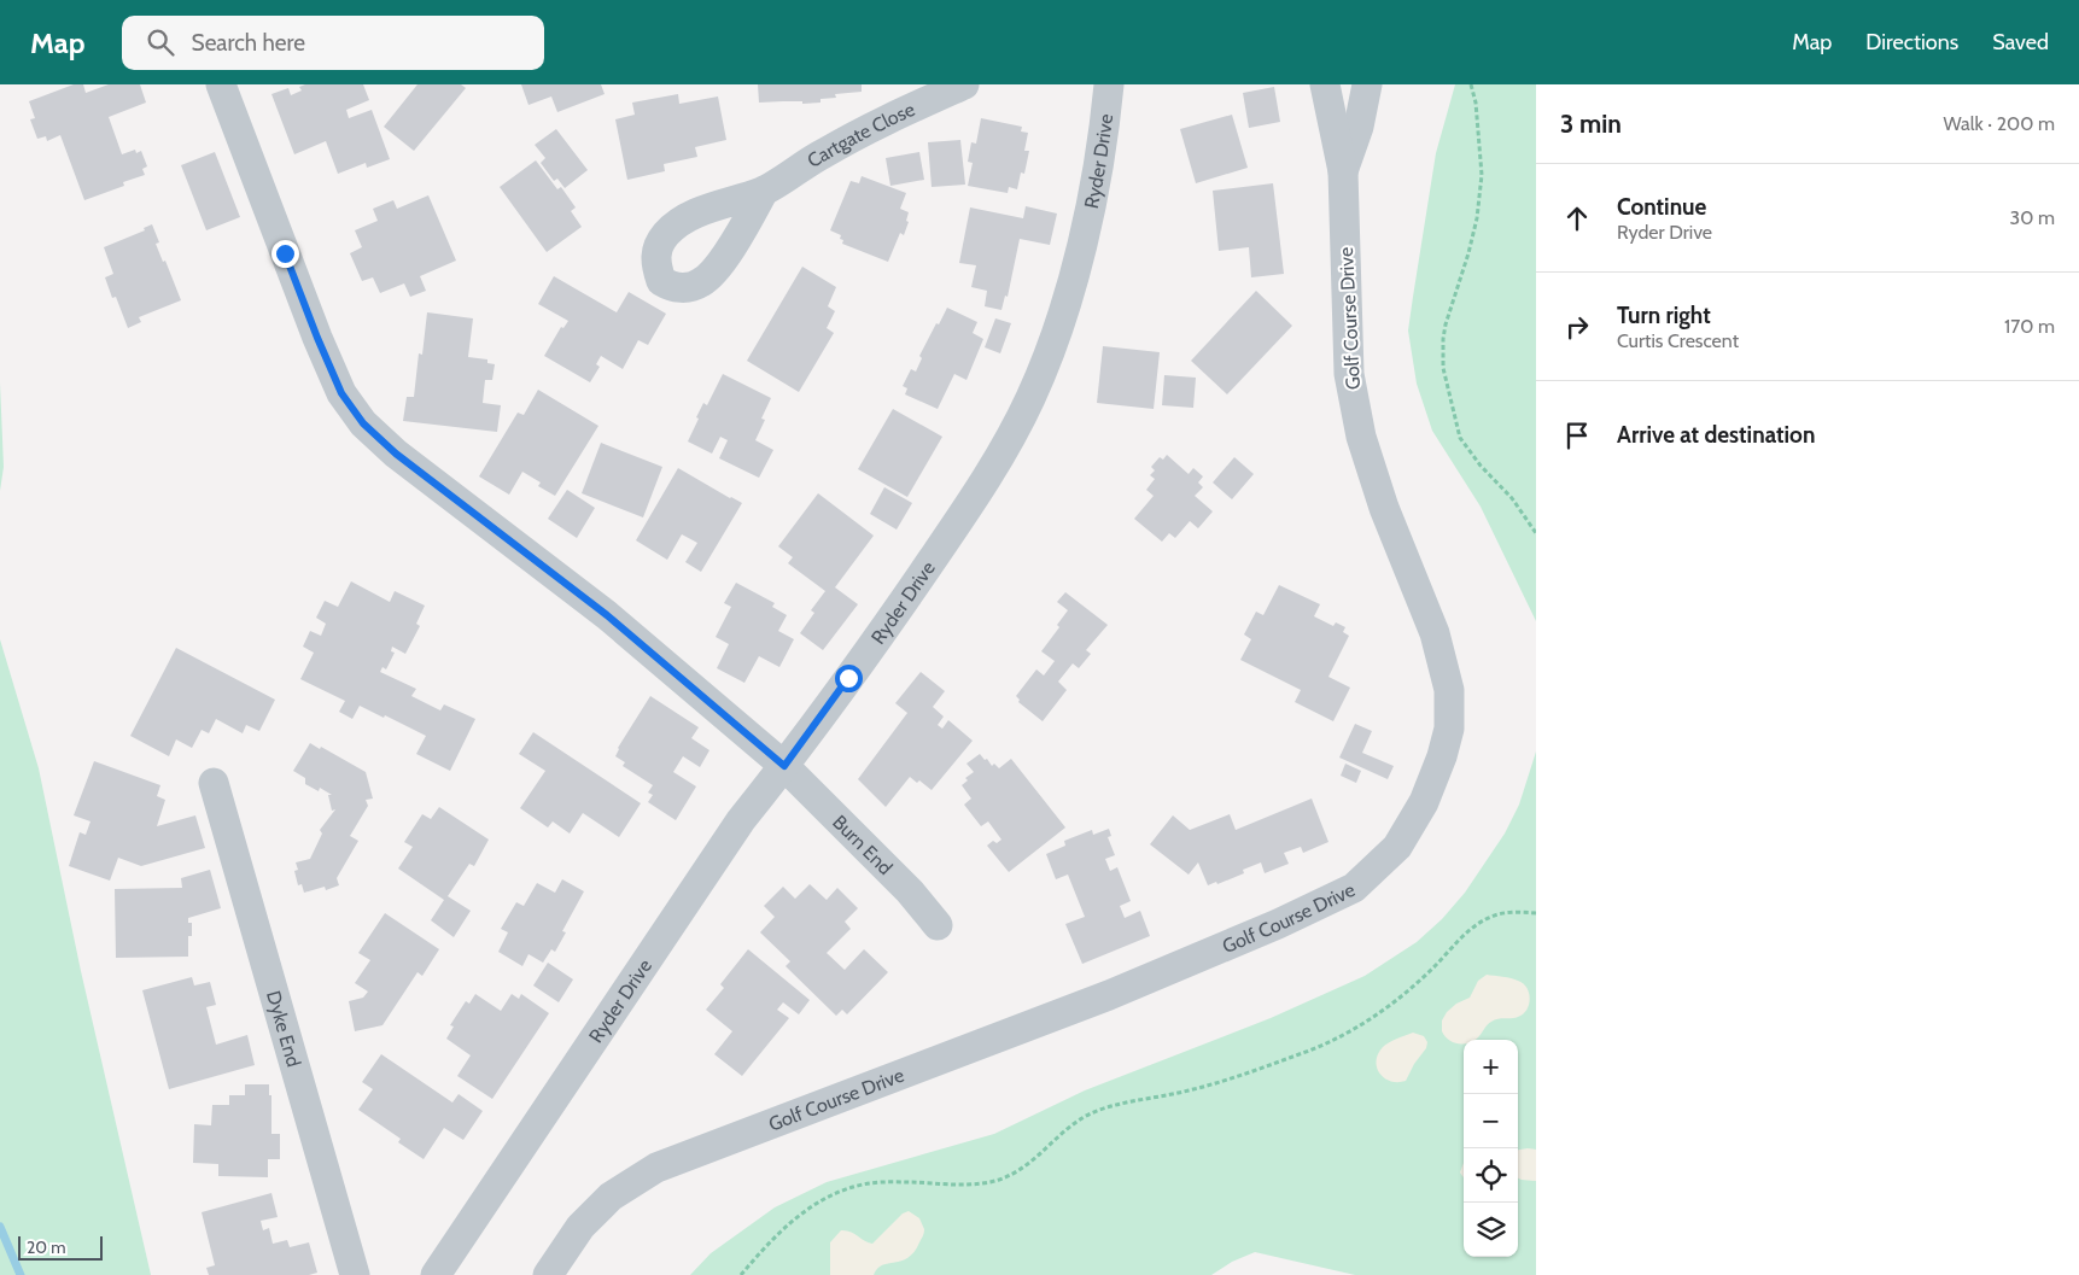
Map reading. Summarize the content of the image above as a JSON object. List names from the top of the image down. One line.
{"streets":{"street":["Cartgate Close","Ryder Drive","Golf Course Drive","Burn End","Dyke End"]},"crossings":[["Ryder Drive","Burn End"]],"scale_bar":"20 m","page":{"header":"Map","search":"Search here","nav":["Map","Directions","Saved"],"heading":["3 min","Walk · 200 m"],"list":[["Continue","Ryder Drive","30 m"],["Turn right","Curtis Crescent","170 m"],"Arrive at destination"],"map_buttons":["+","−"],"scale":"20 m"}}
